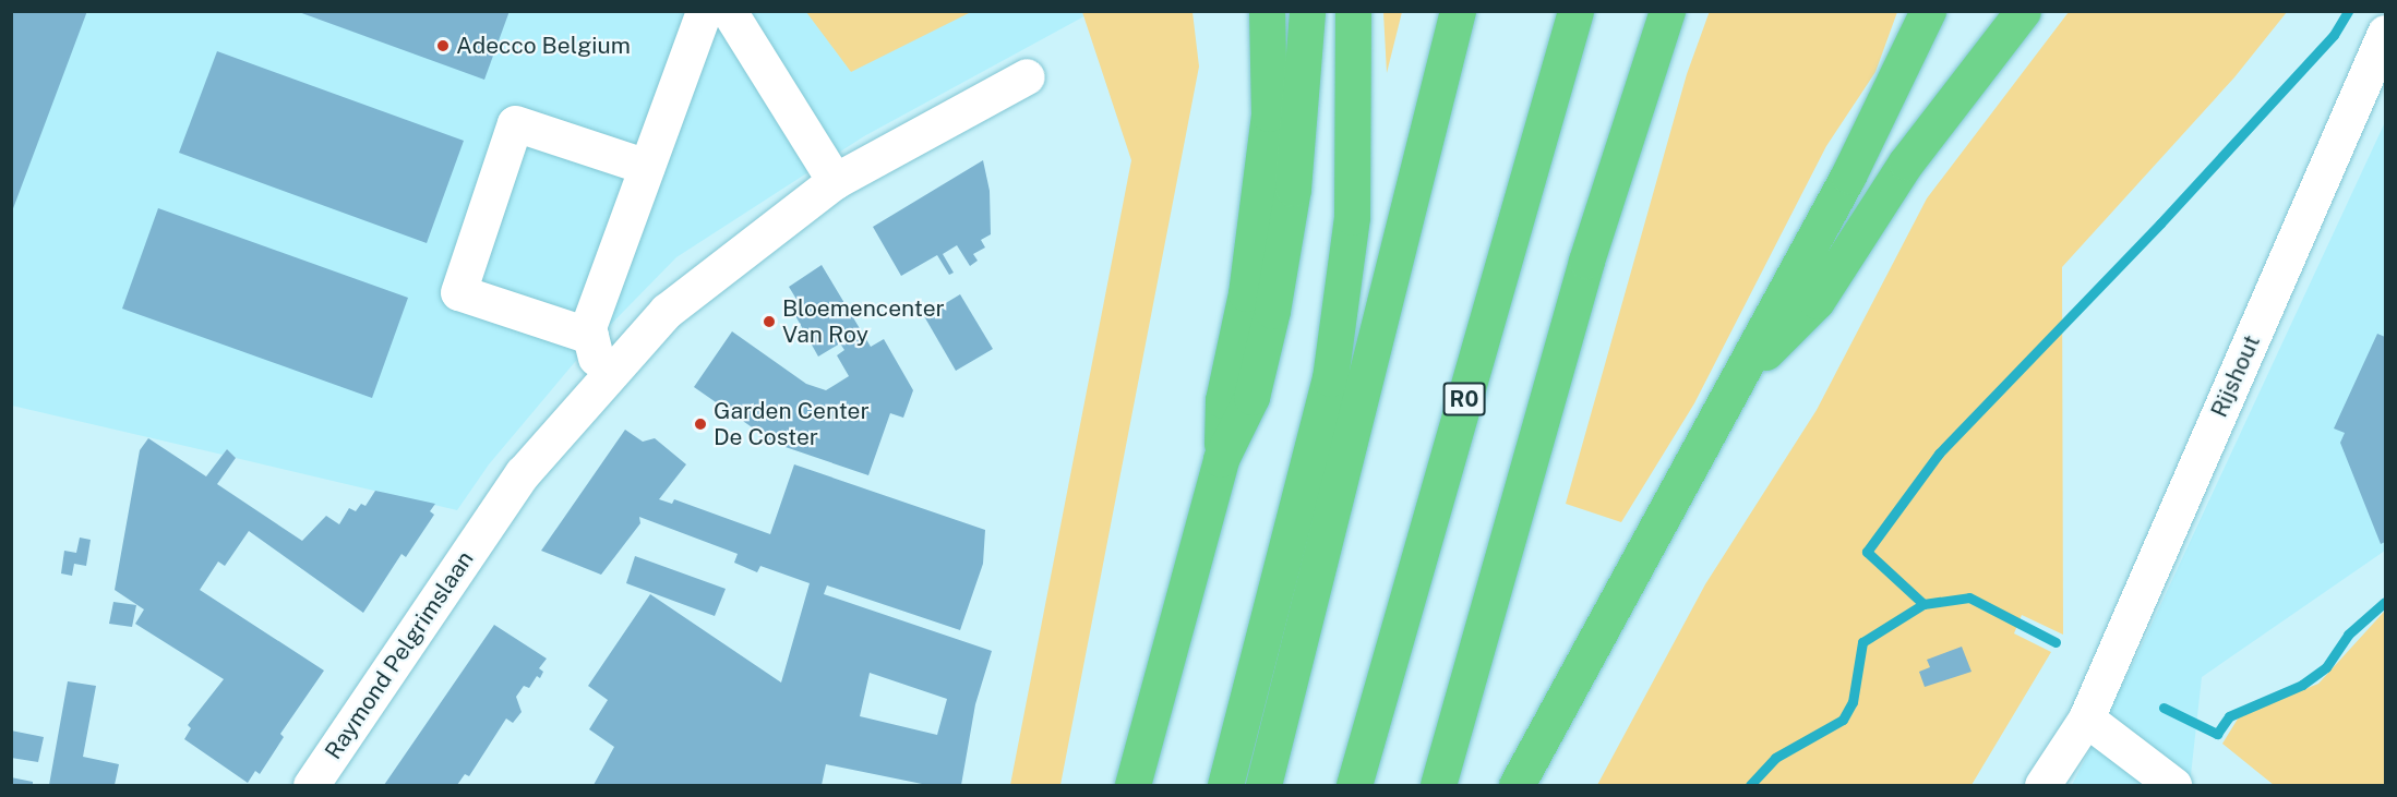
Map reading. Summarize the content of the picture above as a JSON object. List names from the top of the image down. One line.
{"streets":{"highway":["R0"],"street":["Rijshout","Raymond Pelgrimslaan"]},"places":["Adecco Belgium","Bloemencenter Van Roy","Garden Center De Coster"]}
